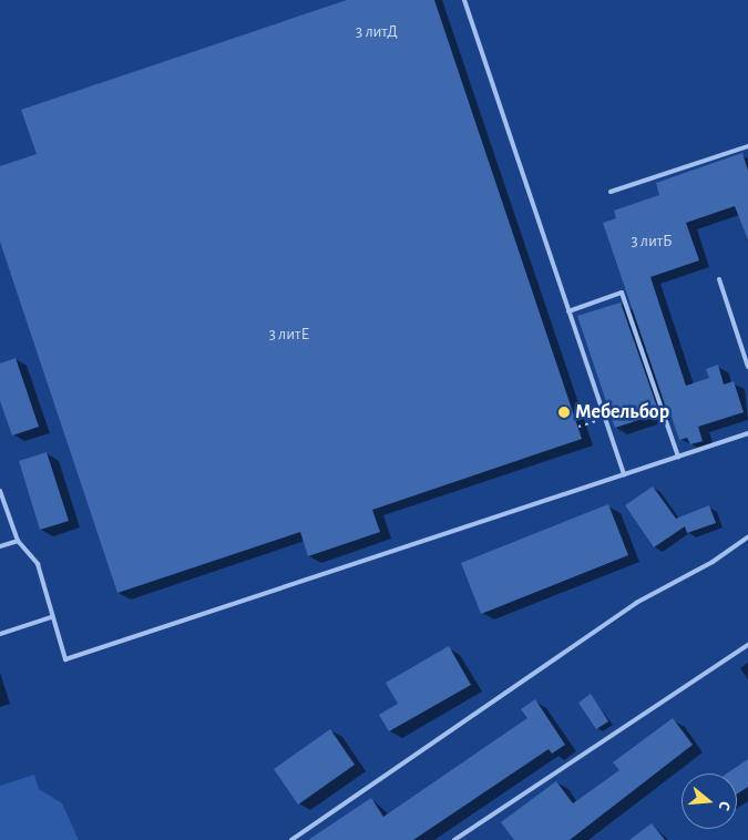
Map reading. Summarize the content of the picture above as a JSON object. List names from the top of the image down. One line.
{"places":["Мебельбор"],"house_numbers":["3 литД","3 литБ","3 литЕ"],"north":"right"}
